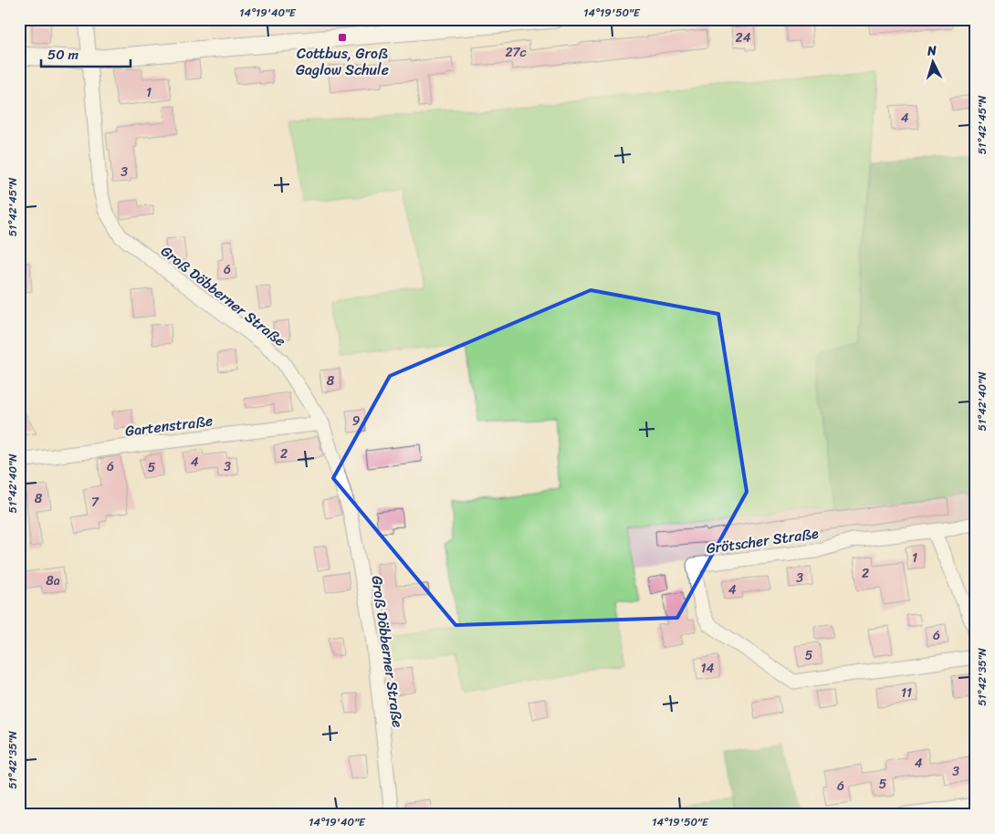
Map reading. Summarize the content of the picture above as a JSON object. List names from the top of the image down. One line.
{"streets":{"street":["Groß Döbberner Straße","Gartenstraße","Grötscher Straße"]},"crossings":[["Groß Döbberner Straße","Gartenstraße"]],"places":{"transit":["Cottbus, Groß Gaglow Schule"]},"house_numbers":["24","27c","1","4","3","6","8","9","2","4","6","3","5","8","7","1","2","3","8a","4","6","5","14","11","4","3","5","6"],"scale_bar":"50 m","north":"top","coordinates":["14°19'40\"E","14°19'50\"E","51°42'45\"N","51°42'40\"N","51°42'35\"N"]}
